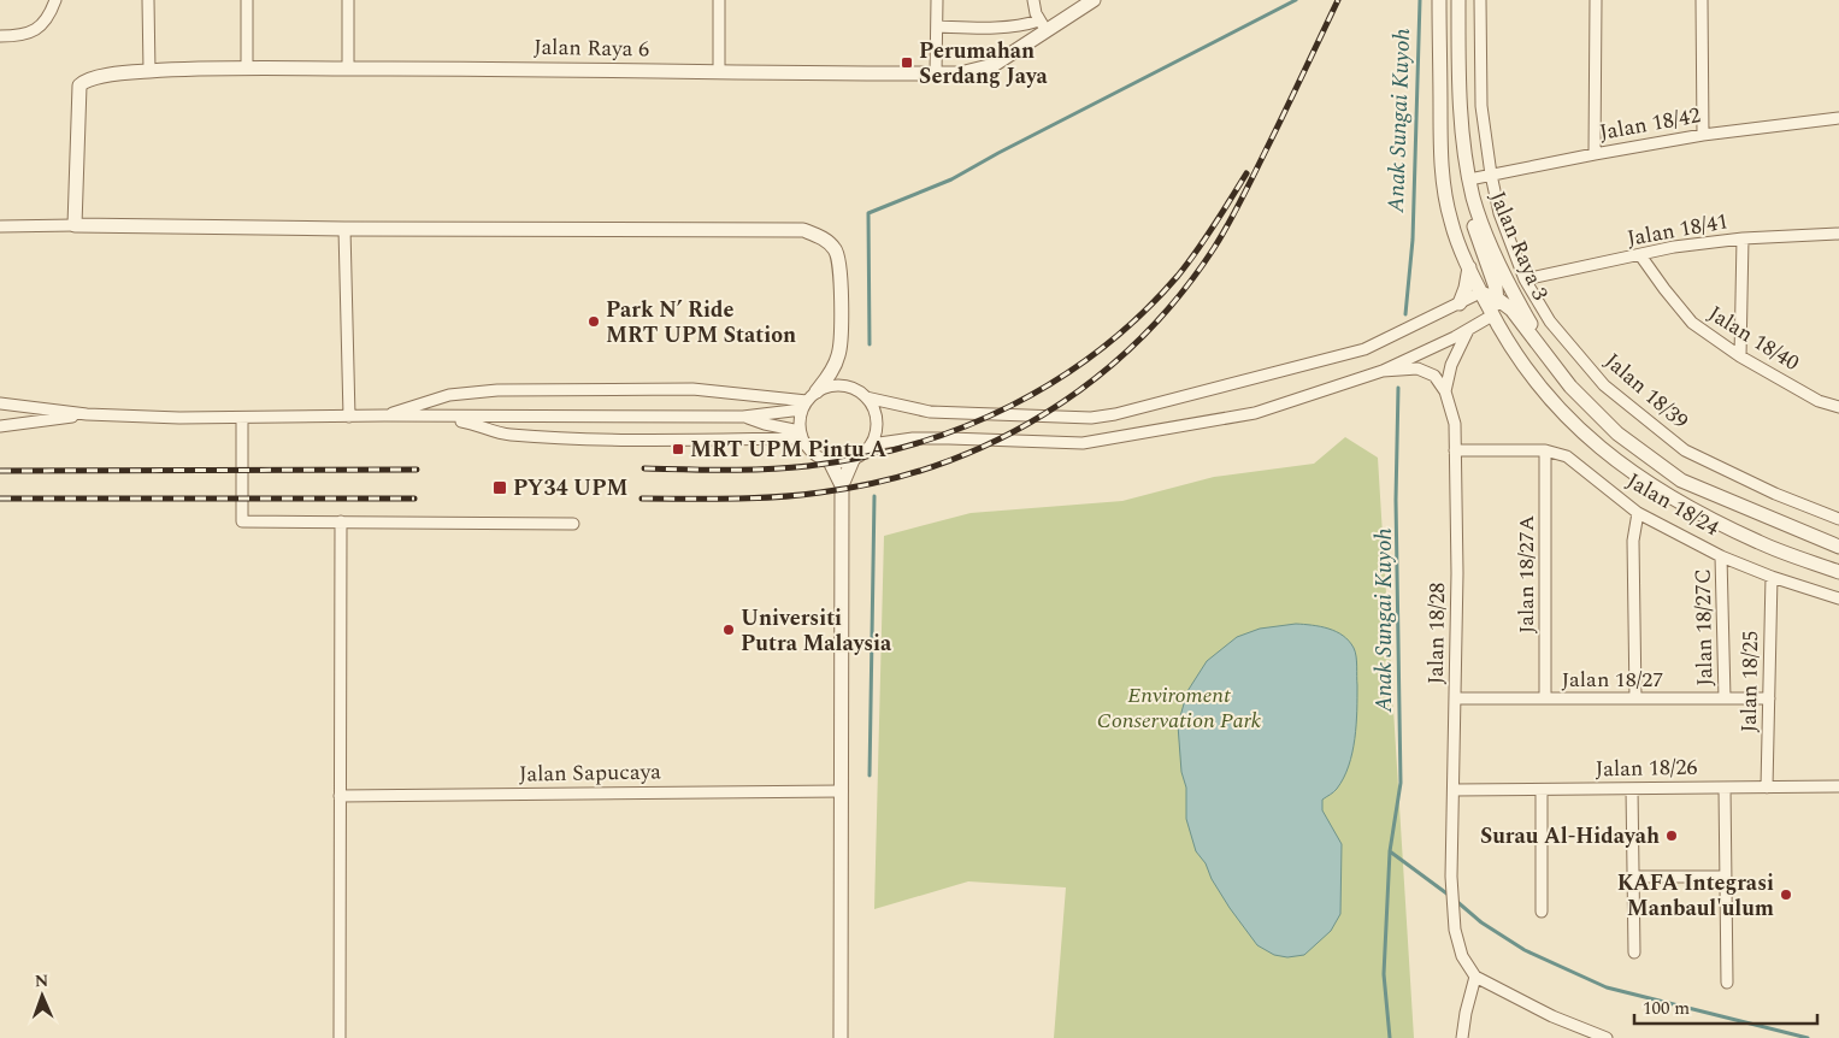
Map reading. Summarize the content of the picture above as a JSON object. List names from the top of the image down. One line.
{"streets":{"street":["Jalan Raya 6","Jalan 18/42","Jalan 18/41","Jalan Raya 3","Jalan 18/40","Jalan 18/39","Jalan 18/24","Jalan 18/27A","Jalan 18/27C","Jalan 18/28","Jalan 18/27","Jalan 18/25","Jalan 18/26","Jalan Sapucaya"]},"crossings":[["Jalan 18/42","Jalan Raya 3"],["Jalan 18/42","Jalan 18/39"],["Jalan 18/41","Jalan 18/40"],["Jalan 18/41","Jalan 18/39"],["Jalan 18/24","Jalan 18/27A"],["Jalan 18/24","Jalan 18/27C"],["Jalan 18/24","Jalan 18/28"],["Jalan 18/24","Jalan 18/25"],["Jalan 18/27A","Jalan 18/27"],["Jalan 18/27C","Jalan 18/27"],["Jalan 18/28","Jalan 18/27"],["Jalan 18/28","Jalan 18/26"],["Jalan 18/27","Jalan 18/25"],["Jalan 18/25","Jalan 18/26"]],"water":["Anak Sungai Kuyoh"],"parks":["Enviroment Conservation Park"],"places":{"transit":["Perumahan Serdang Jaya","MRT UPM Pintu A","PY34 UPM"],"other":["Park N’ Ride MRT UPM Station","Universiti Putra Malaysia","Surau Al-Hidayah","KAFA Integrasi Manbaul'ulum"]},"scale_bar":"100 m","north":"top"}
